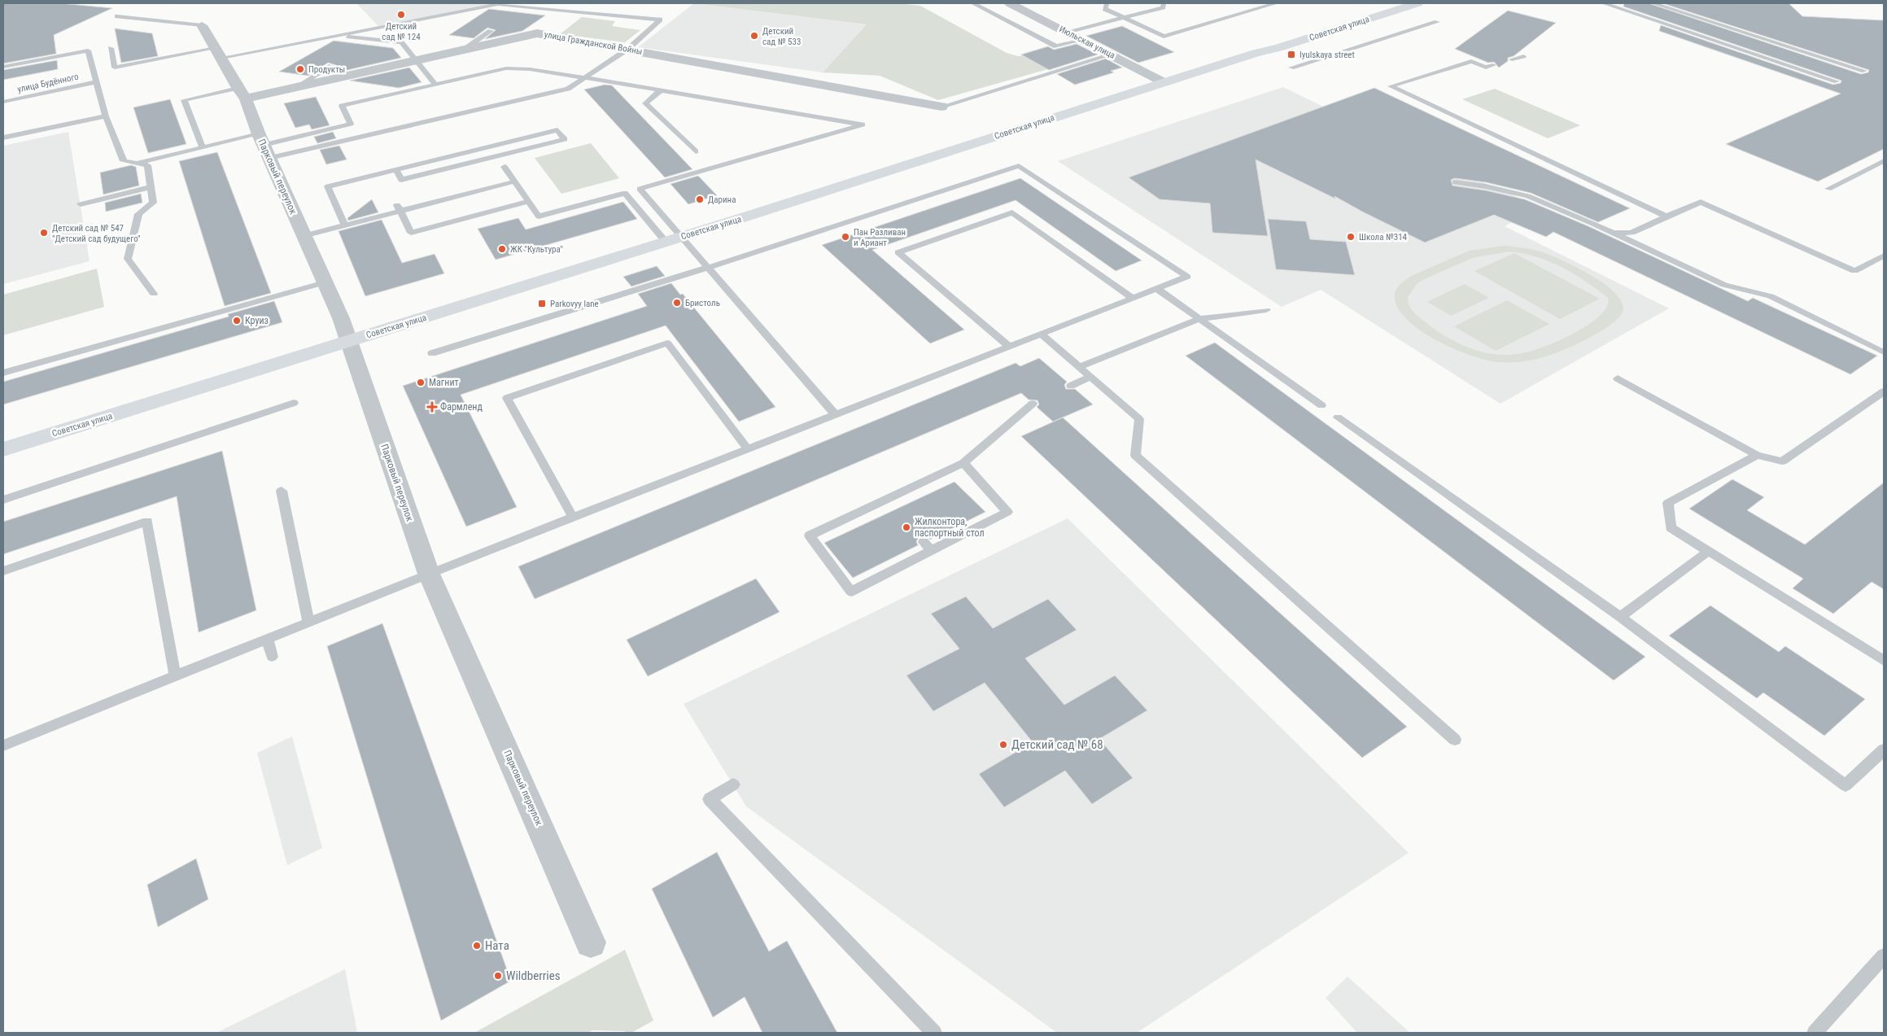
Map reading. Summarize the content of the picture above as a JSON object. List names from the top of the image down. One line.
{"streets":{"street":["Советская улица","Июльская улица","улица Гражданской Войны","Парковый переулок"],"lane":["улица Будённого"]},"crossings":[["Советская улица","Июльская улица"],["Советская улица","Парковый переулок"],["улица Гражданской Войны","Парковый переулок"]],"places":{"other":["Детский сад № 124","Детский сад № 533","Продукты","Дарина","Детский сад № 547 \"Детский сад будущего\"","Пан Разливан и Ариант","Школа №314","ЖК \"Культура\"","Бристоль","Круиз","Магнит","Жилконтора, паспортный стол","Детский сад № 68","Ната","Wildberries"],"transit":["Iyulskaya street","Parkovyy lane"],"health":["Фармленд"]}}
